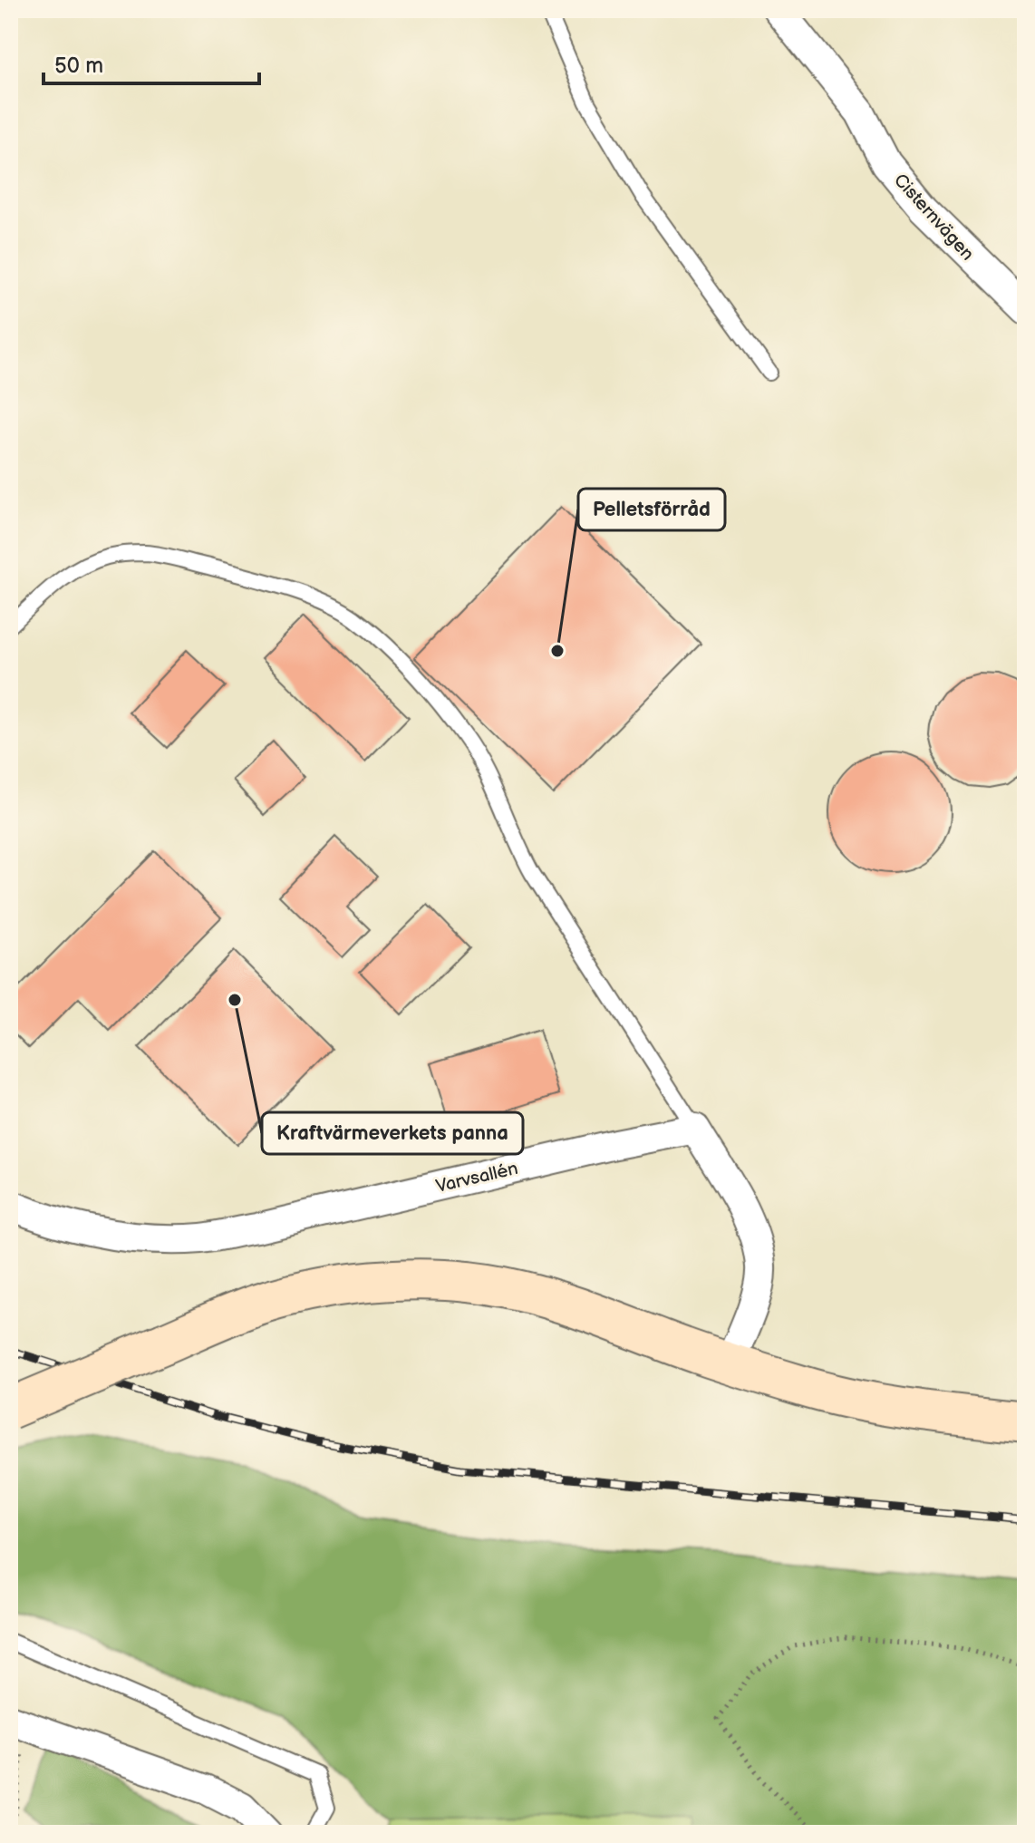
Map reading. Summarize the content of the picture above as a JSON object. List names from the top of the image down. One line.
{"streets":{"street":["Cisternvägen","Varvsallén"]},"places":["Pelletsförråd","Kraftvärmeverkets panna"],"scale_bar":"50 m"}
